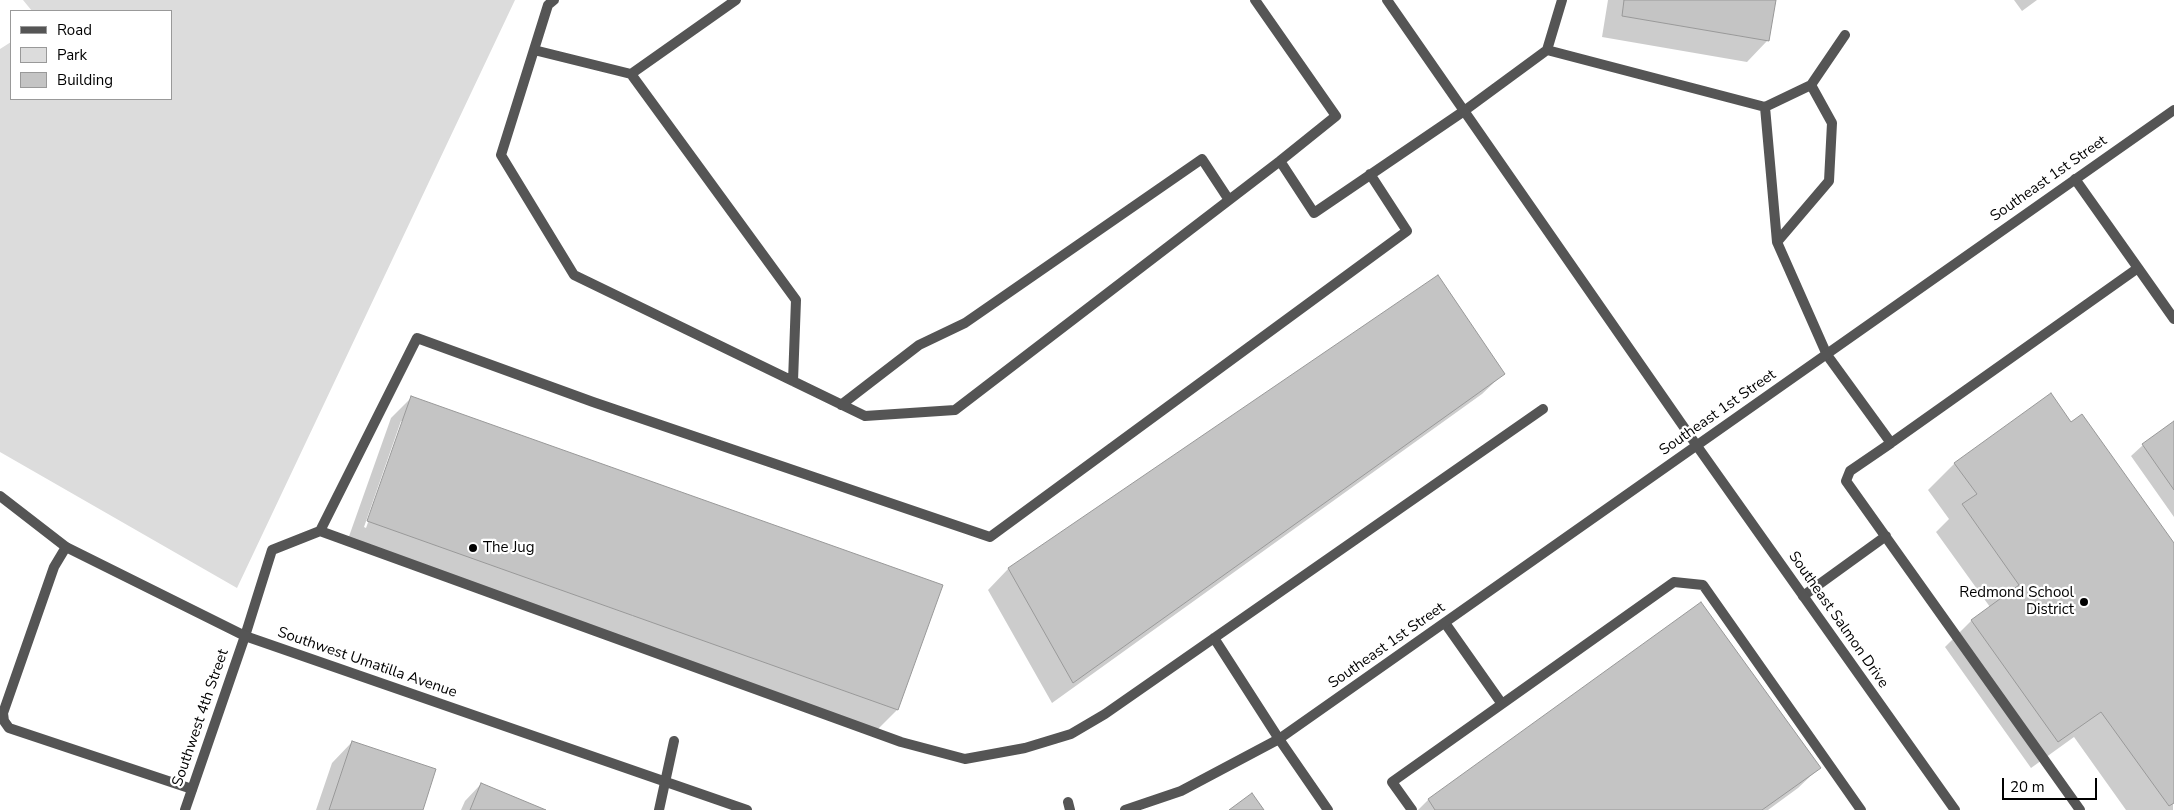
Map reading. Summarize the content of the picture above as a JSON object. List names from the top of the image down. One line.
{"streets":{"street":["Southeast 1st Street","Southeast Salmon Drive","Southwest Umatilla Avenue","Southwest 4th Street"]},"crossings":[["Southeast 1st Street","Southeast Salmon Drive"],["Southwest Umatilla Avenue","Southwest 4th Street"]],"places":["The Jug","Redmond School District"],"legend":["Road","Park","Building"],"scale_bar":"20 m"}
